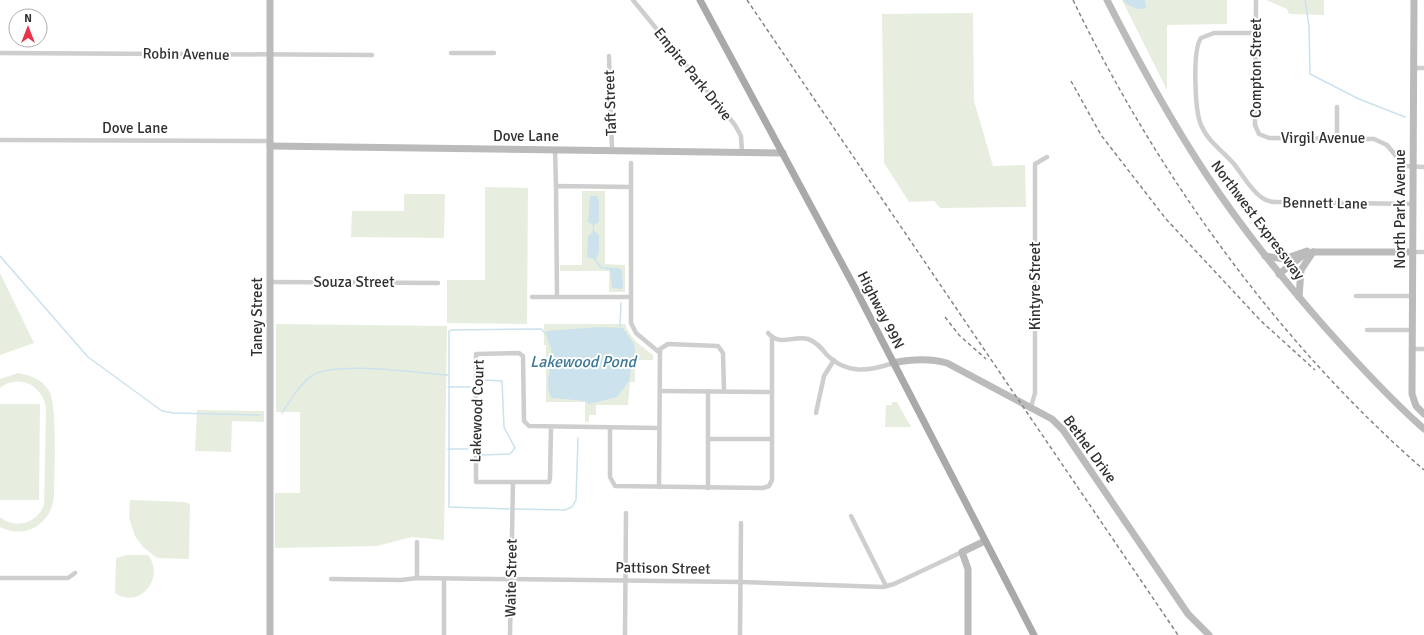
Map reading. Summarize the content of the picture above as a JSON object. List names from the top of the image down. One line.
{"streets":{"main road":["Highway 99N"],"street":["Robin Avenue","Compton Street","Empire Park Drive","Taft Street","Dove Lane","Virgil Avenue","Bennett Lane","North Park Avenue","Northwest Expressway","Souza Street","Kintyre Street","Taney Street","Lakewood Court","Bethel Drive","Pattison Street","Waite Street"]},"crossings":[["Robin Avenue","Taney Street"],["Compton Street","Virgil Avenue"],["Compton Street","Bennett Lane"],["Empire Park Drive","Dove Lane"],["Taft Street","Dove Lane"],["Dove Lane","Highway 99N"],["Dove Lane","Taney Street"],["Virgil Avenue","North Park Avenue"],["Bennett Lane","North Park Avenue"],["Souza Street","Taney Street"],["Kintyre Street","Bethel Drive"],["Highway 99N","Bethel Drive"],["Highway 99N","Pattison Street"],["Lakewood Court","Waite Street"],["Pattison Street","Waite Street"]],"water":["Lakewood Pond"],"north":"top"}
